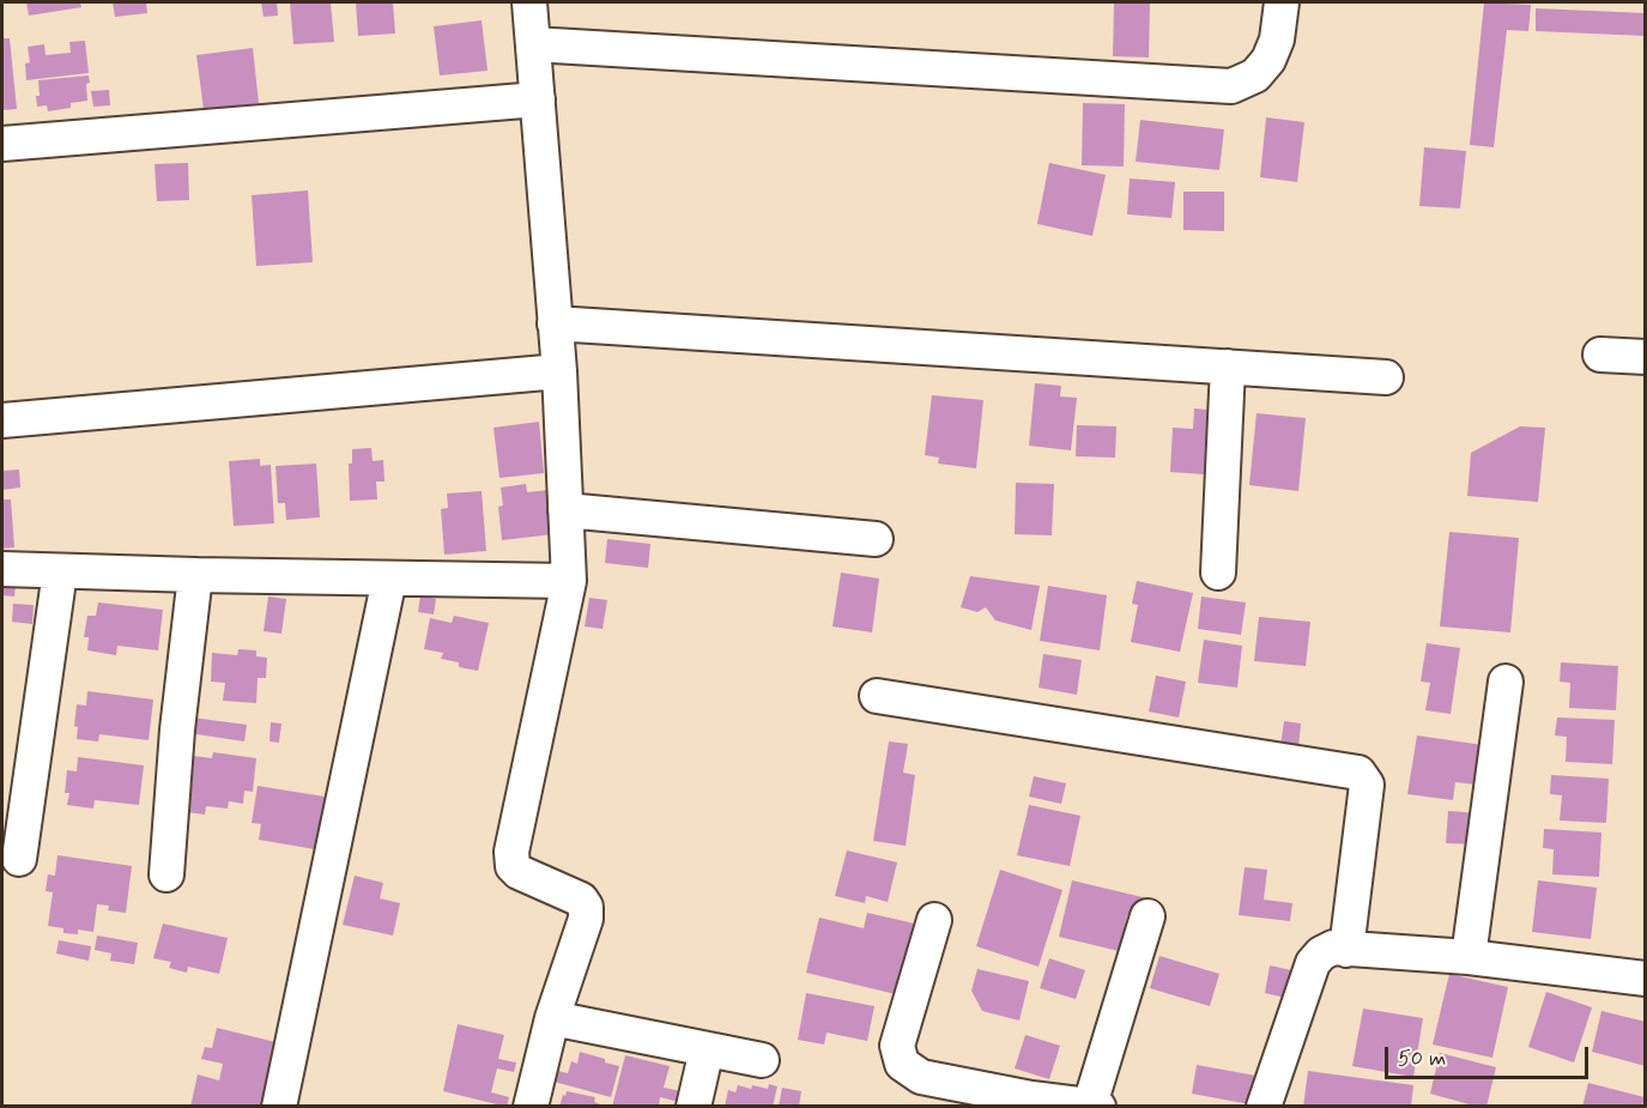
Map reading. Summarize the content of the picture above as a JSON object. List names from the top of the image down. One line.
{"scale_bar":"50 m"}
